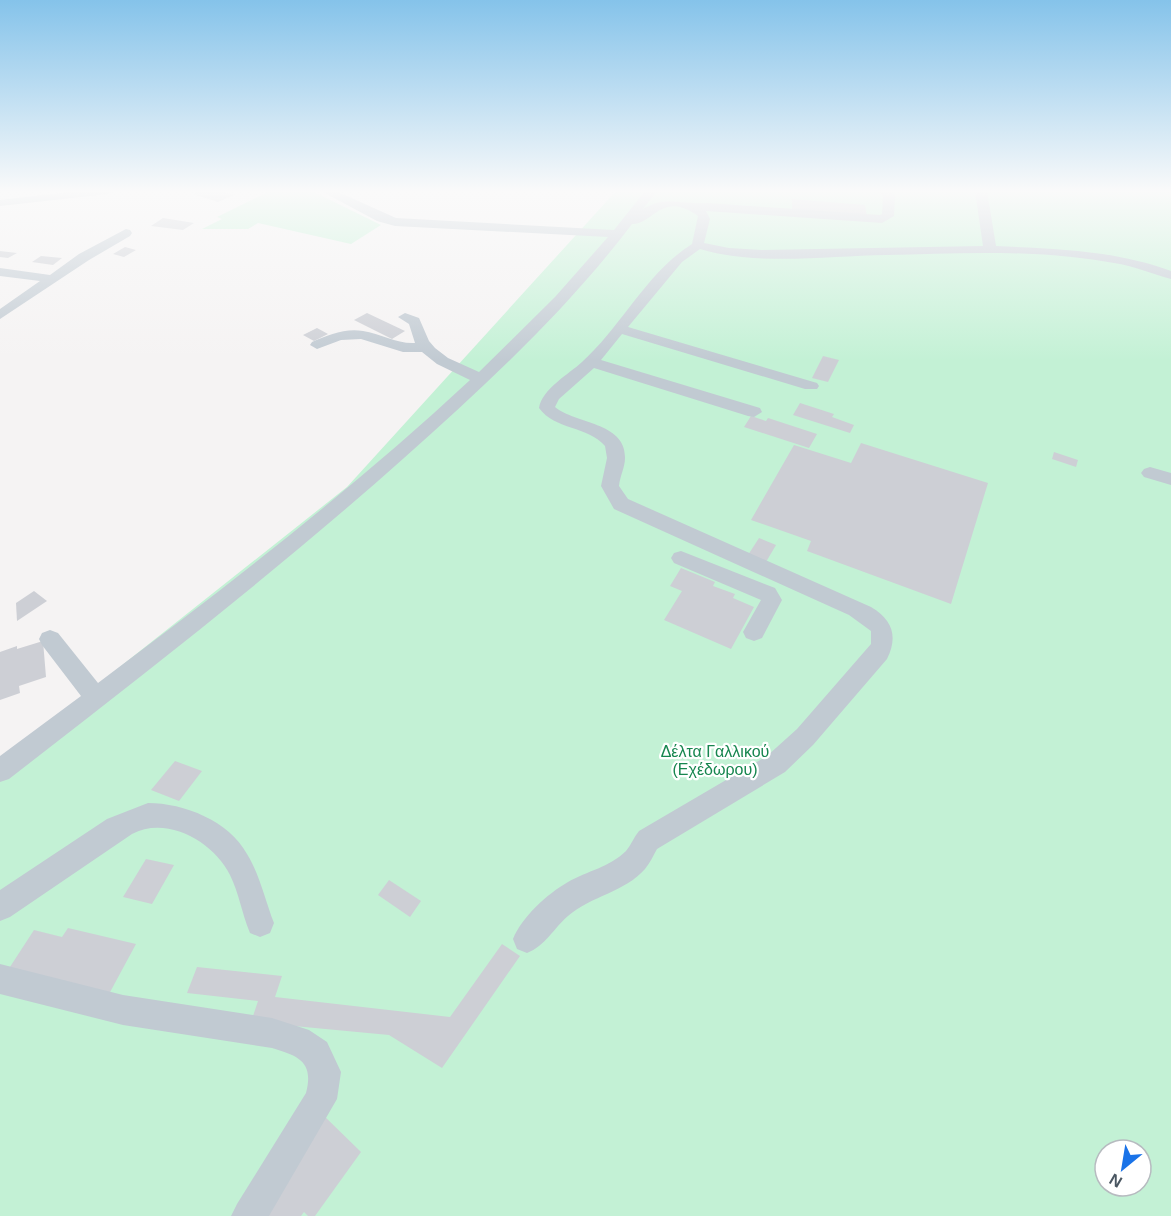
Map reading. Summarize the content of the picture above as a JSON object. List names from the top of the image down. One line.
{"parks":["Δέλτα Γαλλικού (Εχέδωρου)"],"north":"bottom left"}
